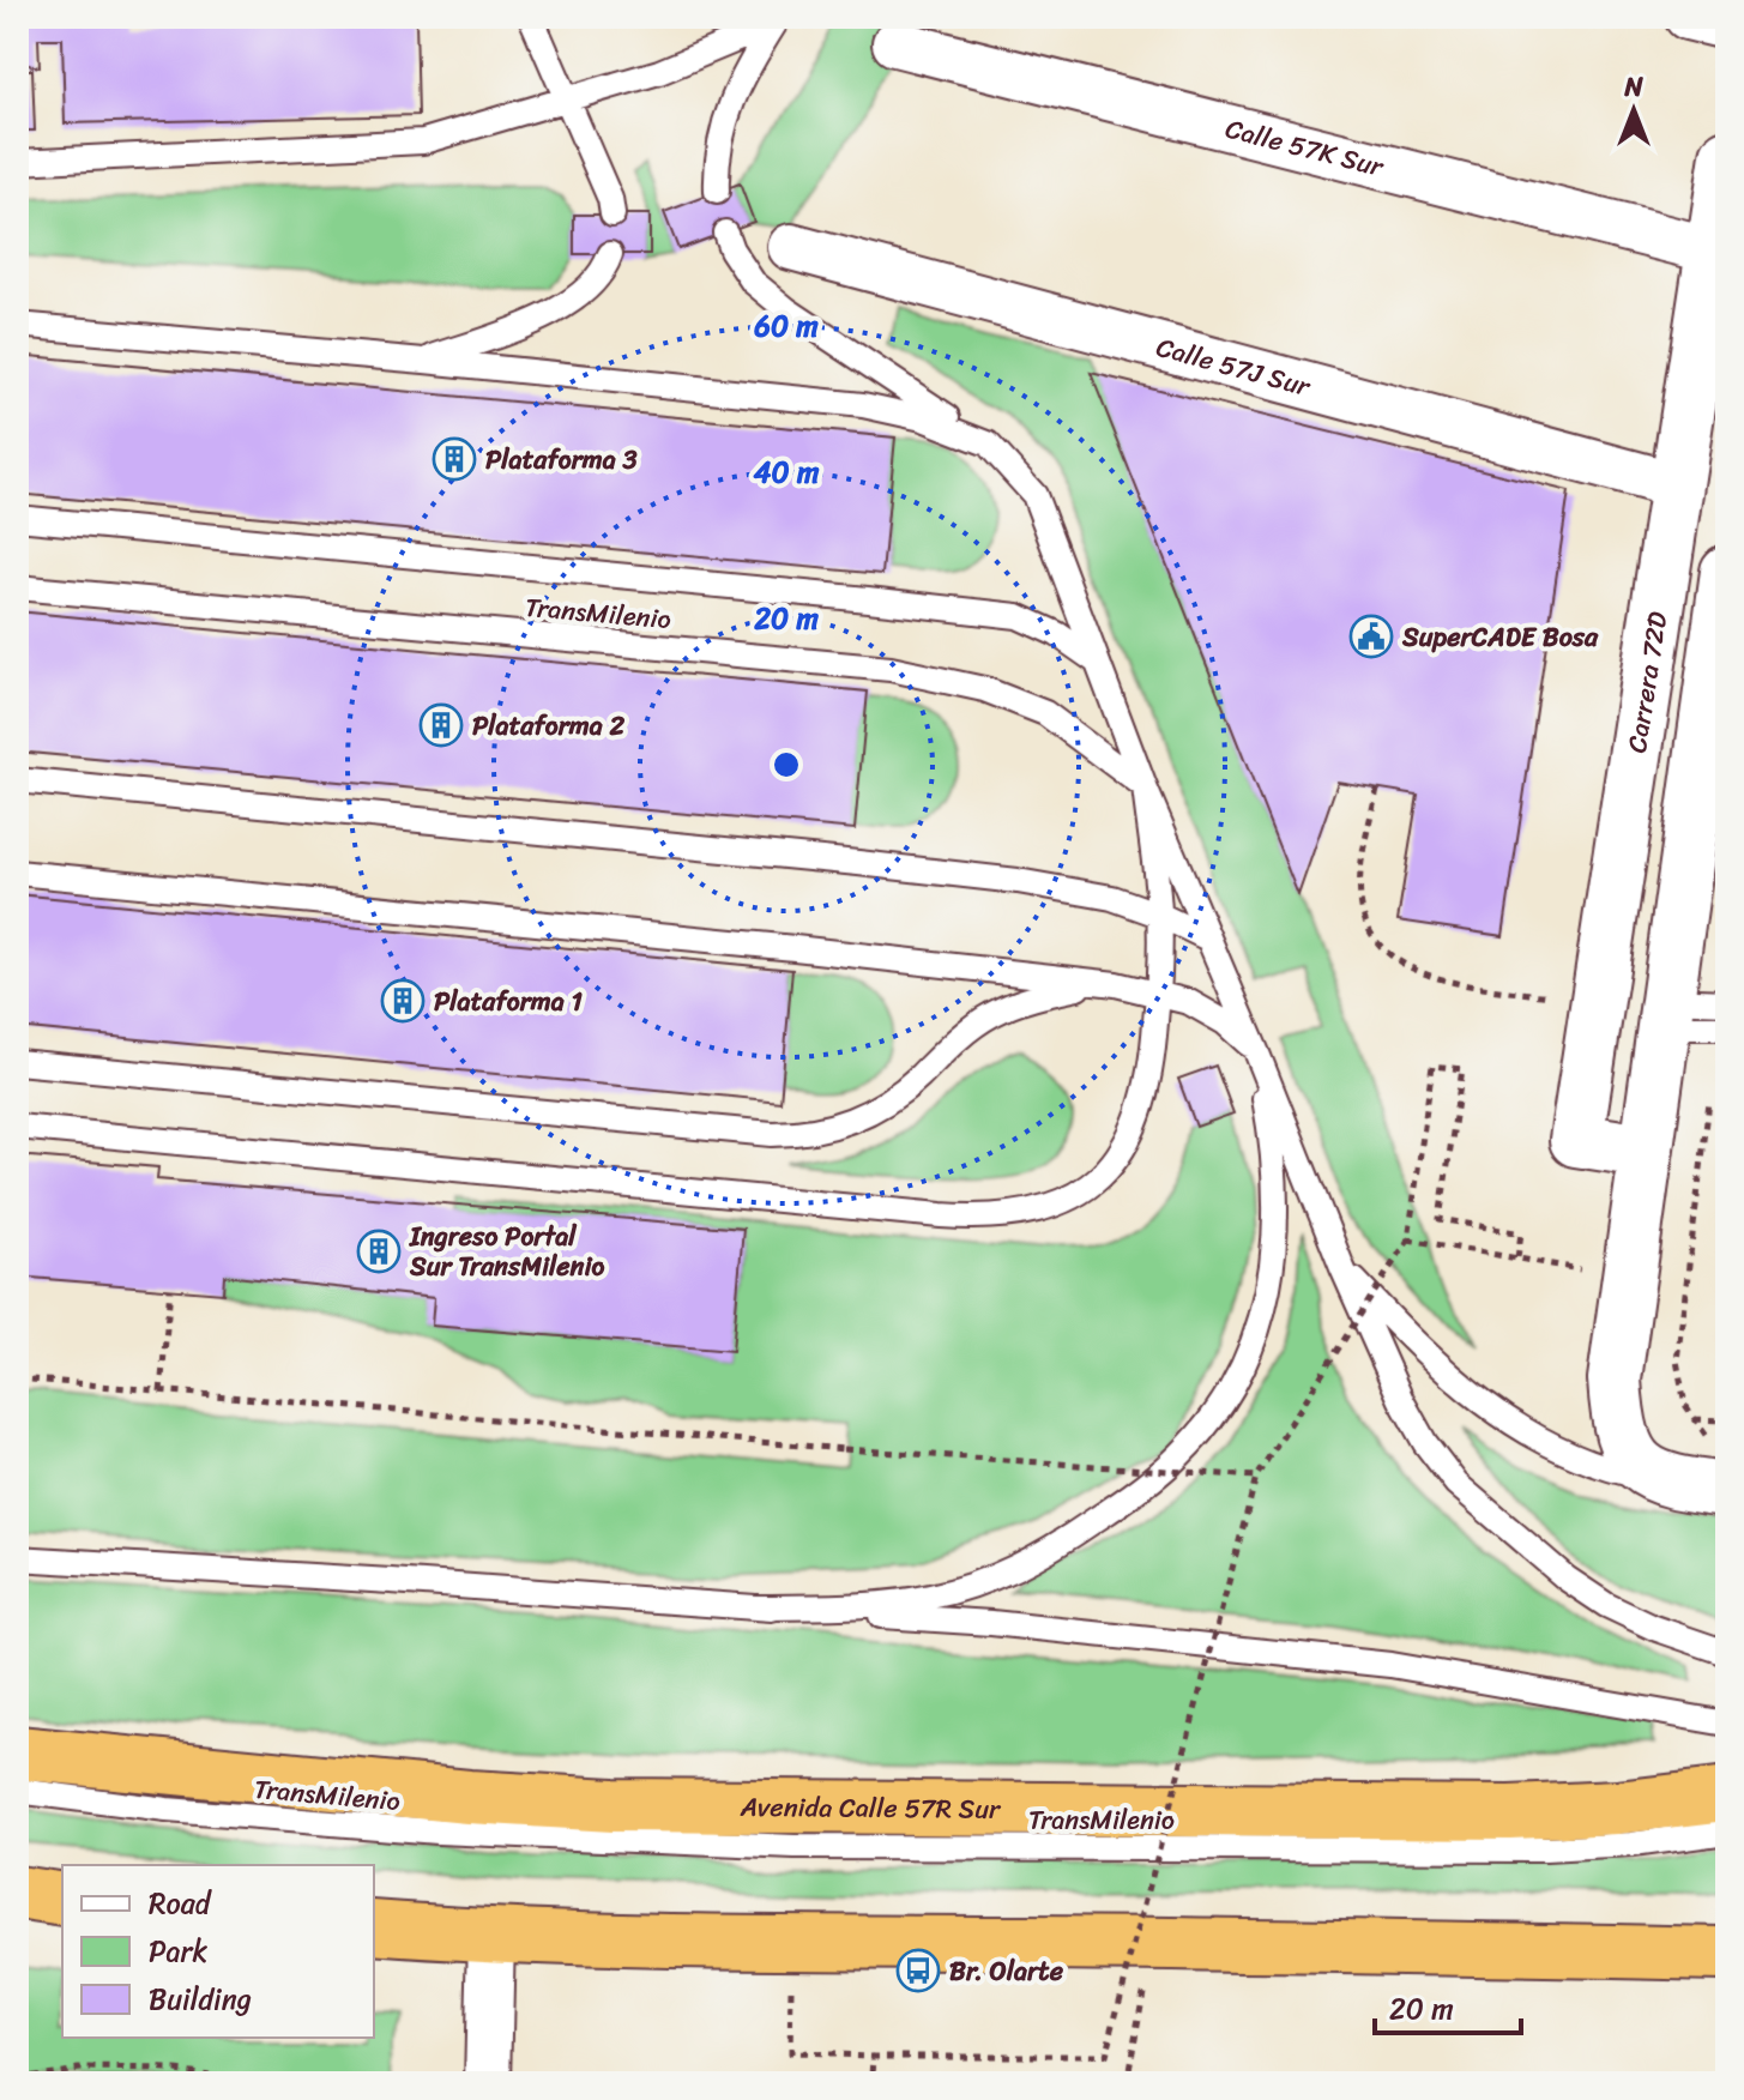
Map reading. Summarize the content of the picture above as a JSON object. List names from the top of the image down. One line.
{"streets":{"highway":["Avenida Calle 57R Sur"],"street":["Calle 57K Sur","Calle 57J Sur","Carrera 72D"],"lane":["TransMilenio"]},"crossings":[["Calle 57K Sur","Carrera 72D"],["Calle 57J Sur","Carrera 72D"]],"places":{"building":["Plataforma 3","Plataforma 2","Plataforma 1","Ingreso Portal Sur TransMilenio"],"public building":["SuperCADE Bosa"],"bus stop":["Br. Olarte"]},"legend":["Road","Park","Building"],"scale_bar":"20 m","north":"top","rings":["60 m","40 m","20 m"]}
